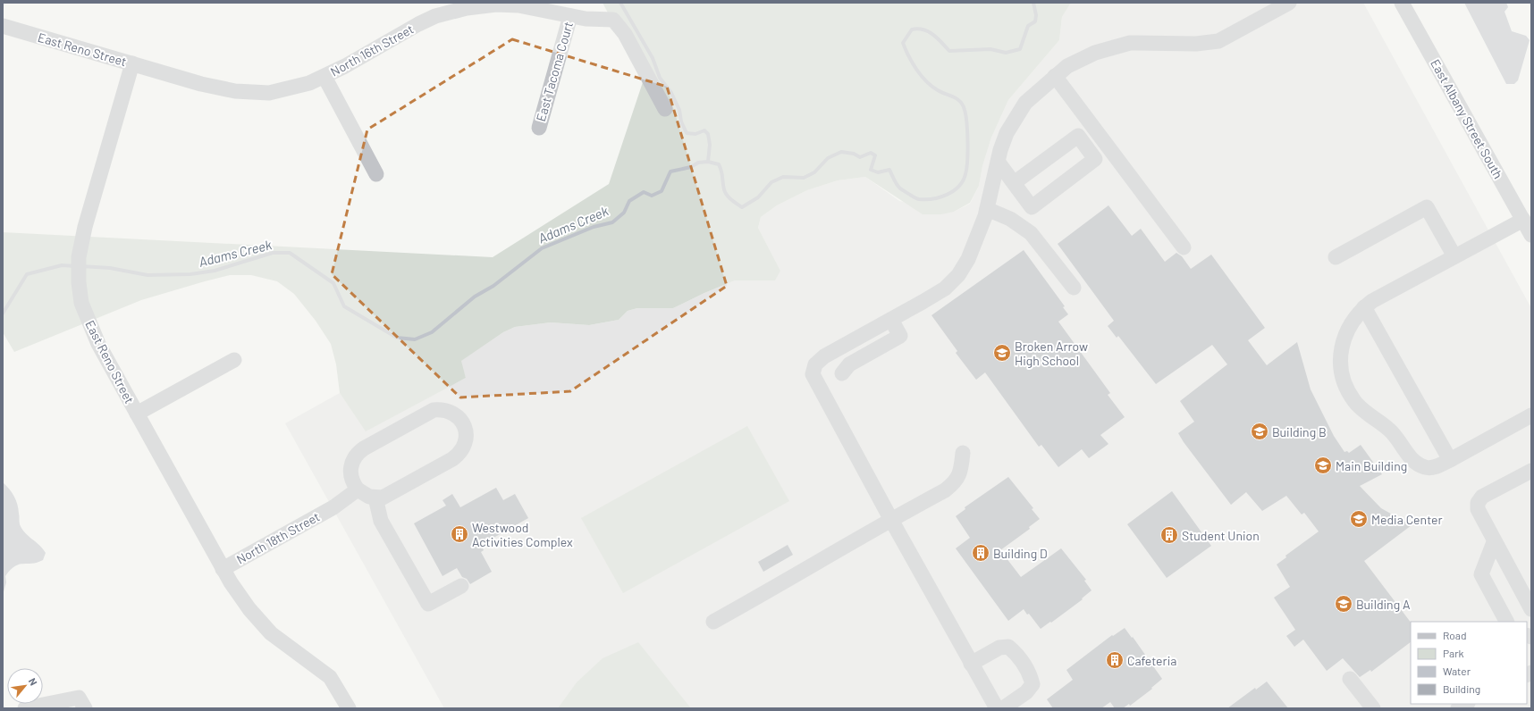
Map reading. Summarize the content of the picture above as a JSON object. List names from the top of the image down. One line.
{"streets":{"street":["East Reno Street","North 16th Street","East Tacoma Court","East Albany Street South","North 18th Street"]},"crossings":[["East Reno Street","North 16th Street"],["East Reno Street","North 18th Street"],["North 16th Street","East Tacoma Court"]],"water":["Adams Creek"],"places":{"school or university":["Broken Arrow High School","Building B","Main Building","Media Center","Building A"],"building":["Westwood Activities Complex","Student Union","Building D","Cafeteria"]},"legend":["Road","Park","Water","Building"],"north":"top right"}
